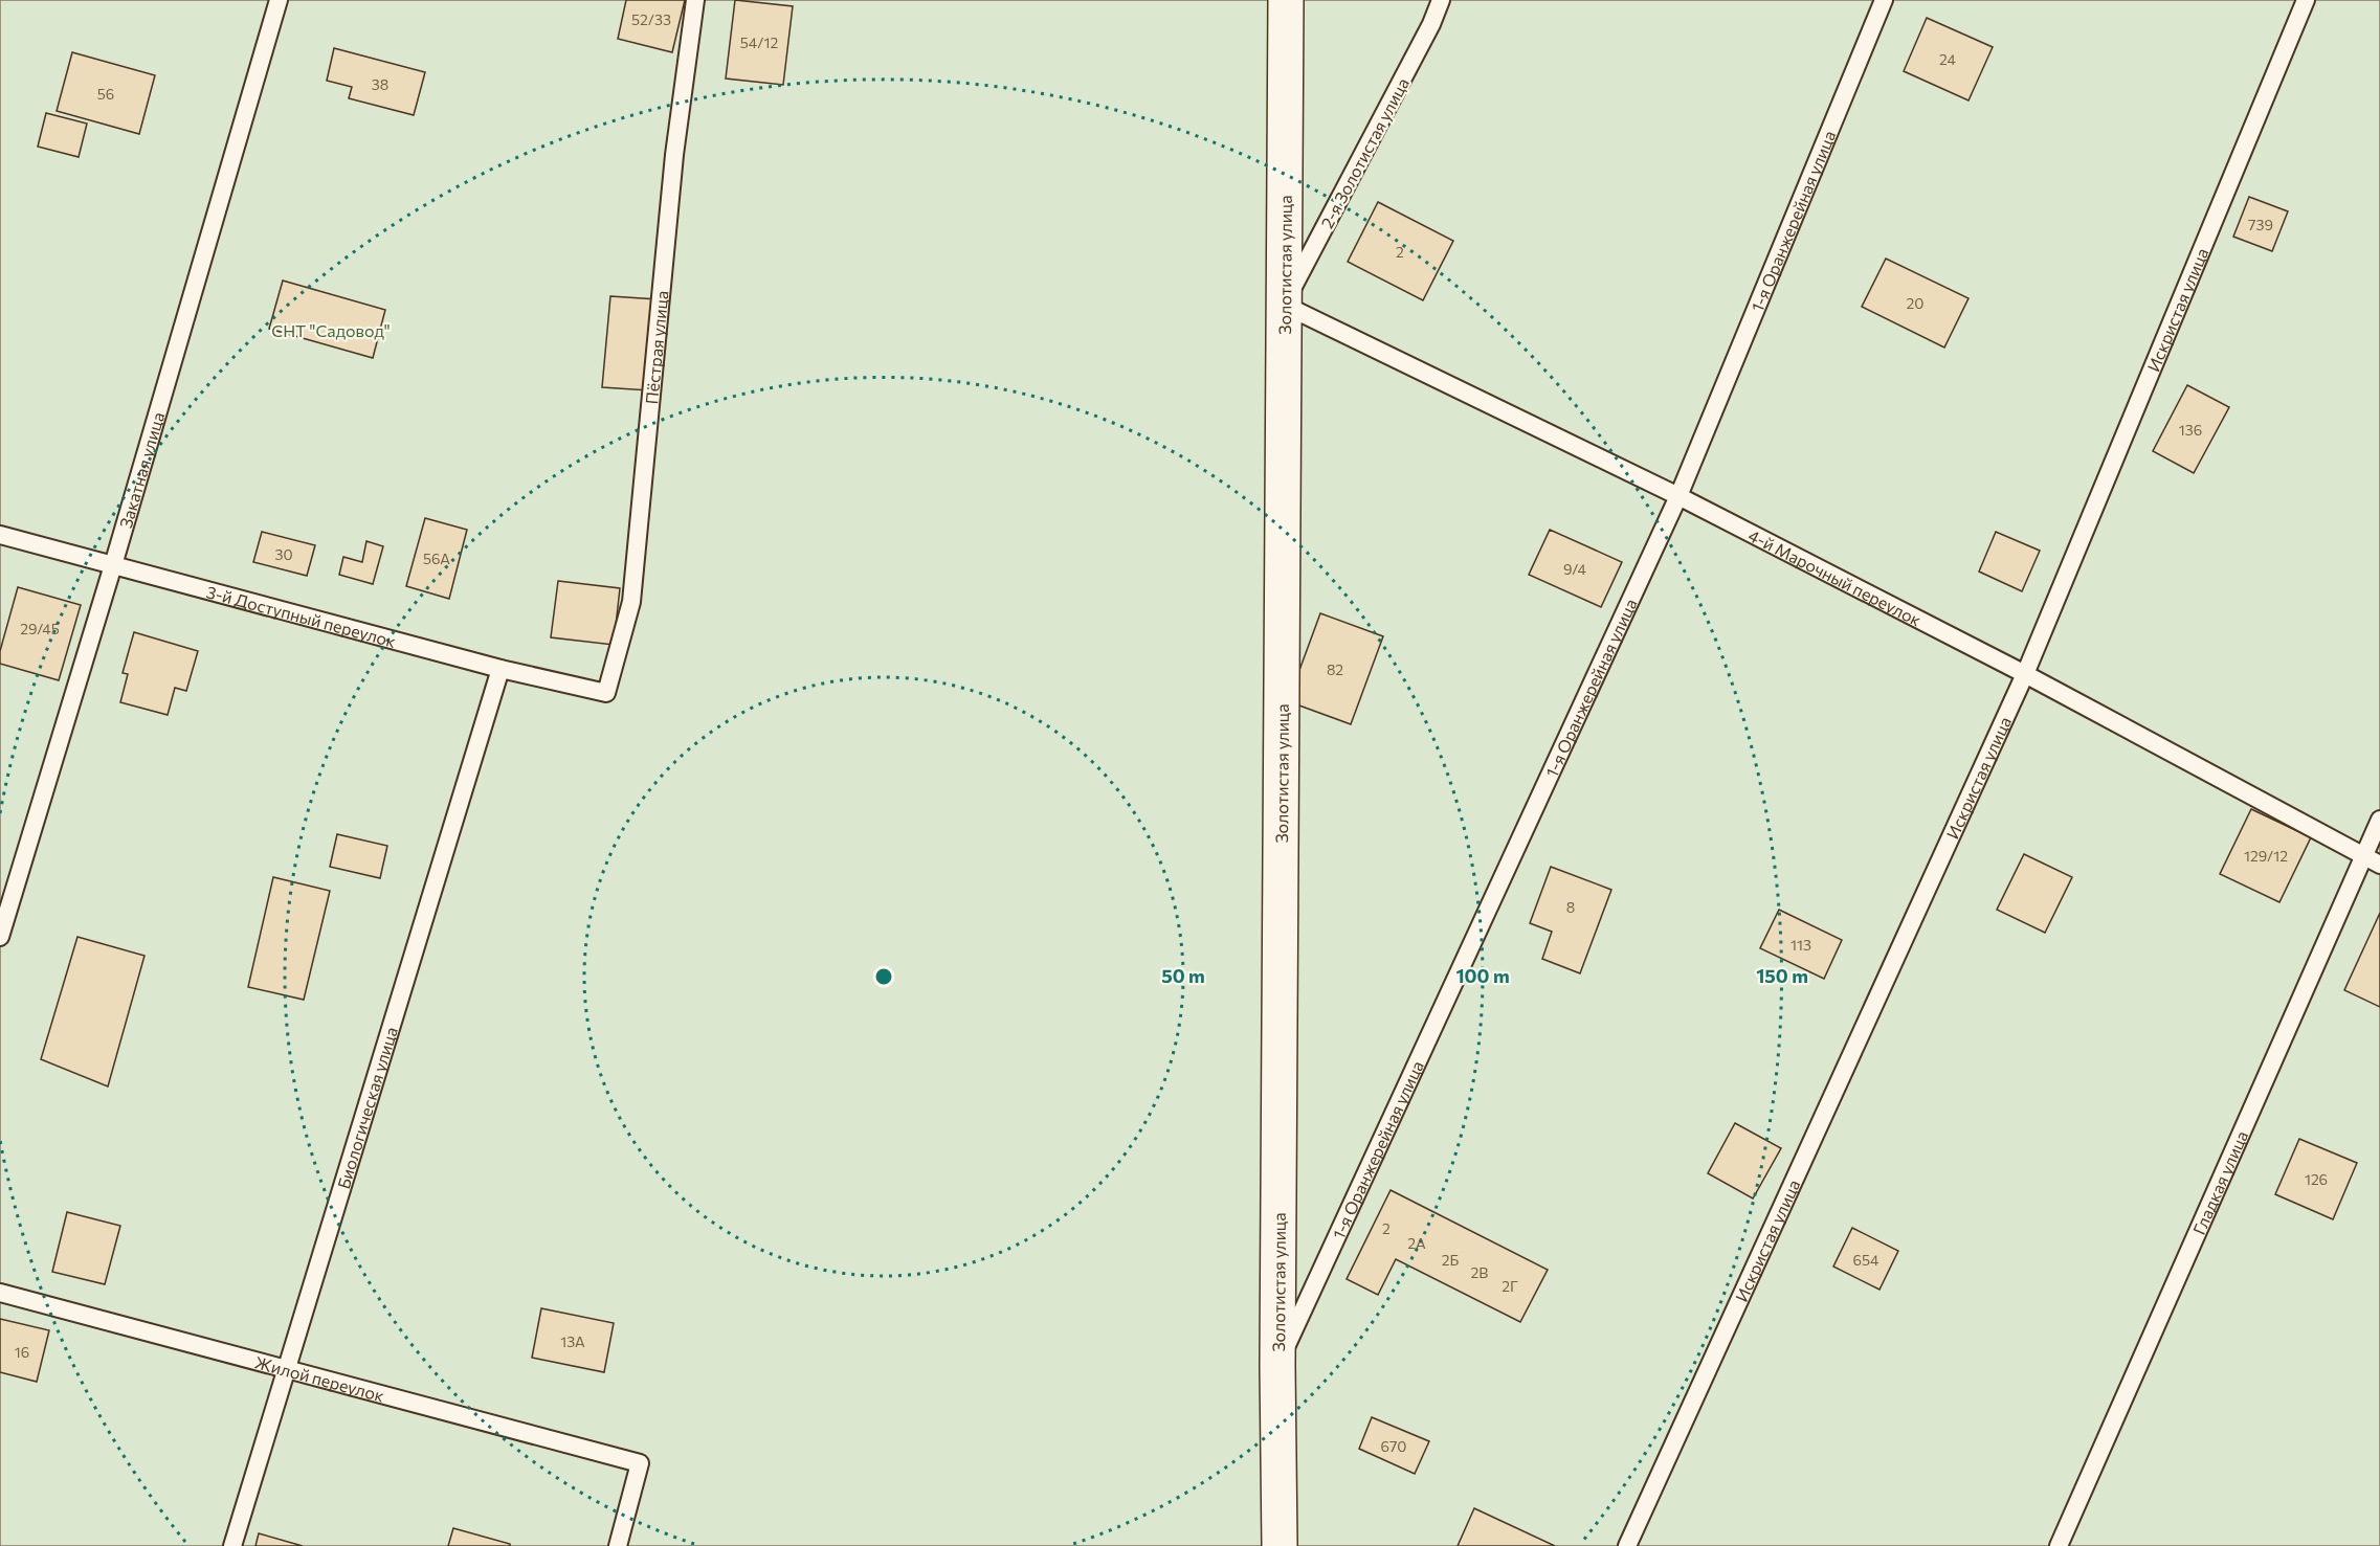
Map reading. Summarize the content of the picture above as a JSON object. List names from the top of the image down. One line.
{"streets":{"street":["Золотистая улица"],"lane":["2-я Золотистая улица","1-я Оранжерейная улица","Искристая улица","Пёстрая улица","Закатная улица","4-й Марочный переулок","3-й Доступный переулок","Биологическая улица","Гладкая улица","Жилой переулок"]},"crossings":[["2-я Золотистая улица","Золотистая улица"],["2-я Золотистая улица","4-й Марочный переулок"],["1-я Оранжерейная улица","Золотистая улица"],["1-я Оранжерейная улица","4-й Марочный переулок"],["Золотистая улица","4-й Марочный переулок"],["Искристая улица","4-й Марочный переулок"],["Пёстрая улица","3-й Доступный переулок"],["Закатная улица","3-й Доступный переулок"],["4-й Марочный переулок","Гладкая улица"],["3-й Доступный переулок","Биологическая улица"],["Биологическая улица","Жилой переулок"]],"parks":["СНТ \"Садовод\""],"house_numbers":["52/33","54/12","24","38","56","739","2","20","136","30","56А","9/4","29/45","82","129/12","8","113","126","2","2А","2Б","654","2В","2Г","13А","16","670"],"rings":["50 m","100 m","150 m"]}
